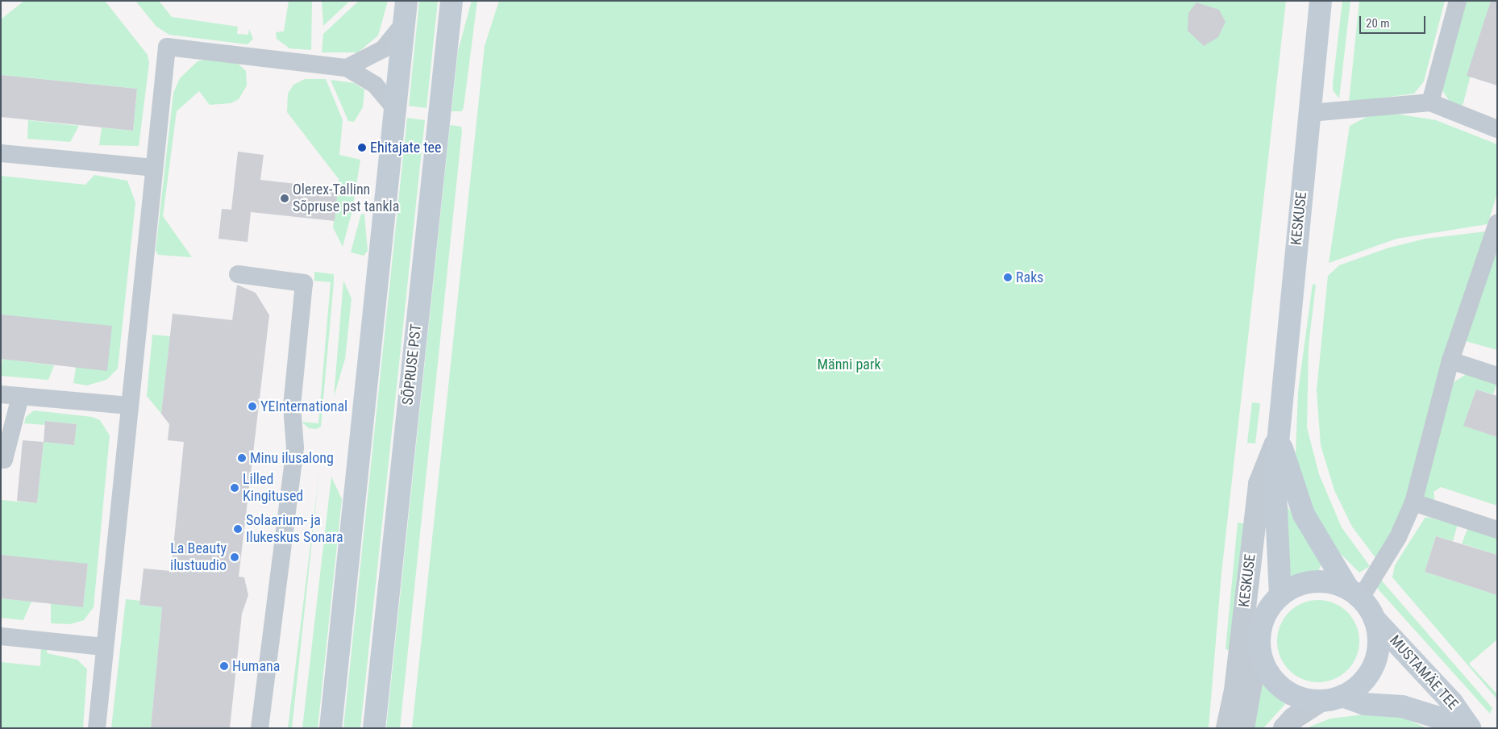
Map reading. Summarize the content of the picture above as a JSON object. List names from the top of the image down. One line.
{"streets":{"main road":["KESKUSE","SÕPRUSE PST","MUSTAMÄE TEE"]},"crossings":[["KESKUSE","MUSTAMÄE TEE"]],"parks":["Männi park"],"places":["Ehitajate tee","Olerex-Tallinn Sõpruse pst tankla","Raks","YEInternational","Minu ilusalong","Lilled Kingitused","Solaarium- ja Ilukeskus Sonara","La Beauty ilustuudio","Humana"],"scale_bar":"20 m"}
